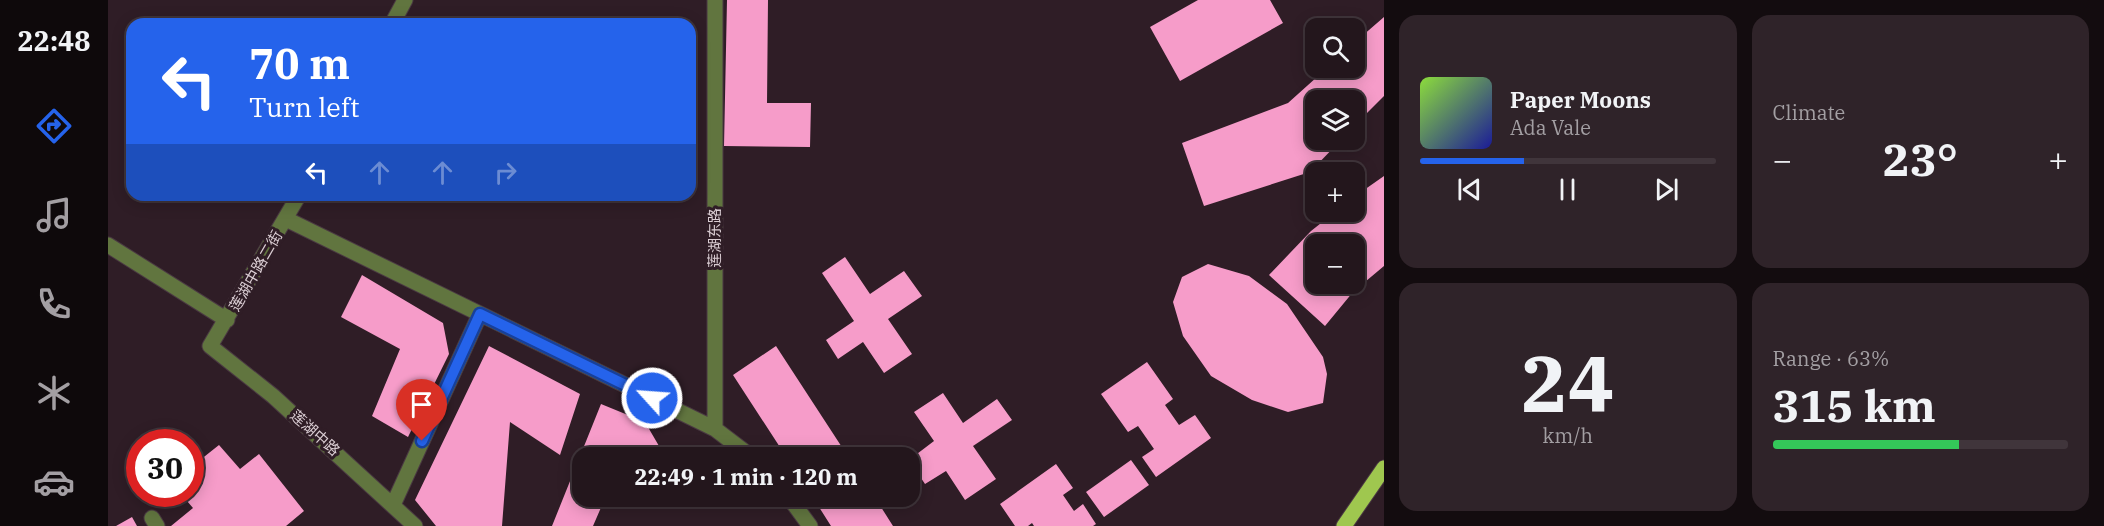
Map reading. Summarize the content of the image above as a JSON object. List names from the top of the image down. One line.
{"streets":{"street":["莲湖东路","莲湖中路二街","莲湖中路"]},"crossings":[["莲湖中路二街","莲湖中路"]],"page":{"tabs":"22:48","tile":["Climate",["24","km/h"],["Range · 63%","315 km"]],"map_buttons":["+","−"],"turn":["70 m","Turn left"],"song":["Paper Moons","Ada Vale"],"heat":["−","23°","+"],"limit":"30","trip":"22:49 · 1 min · 120 m"}}
